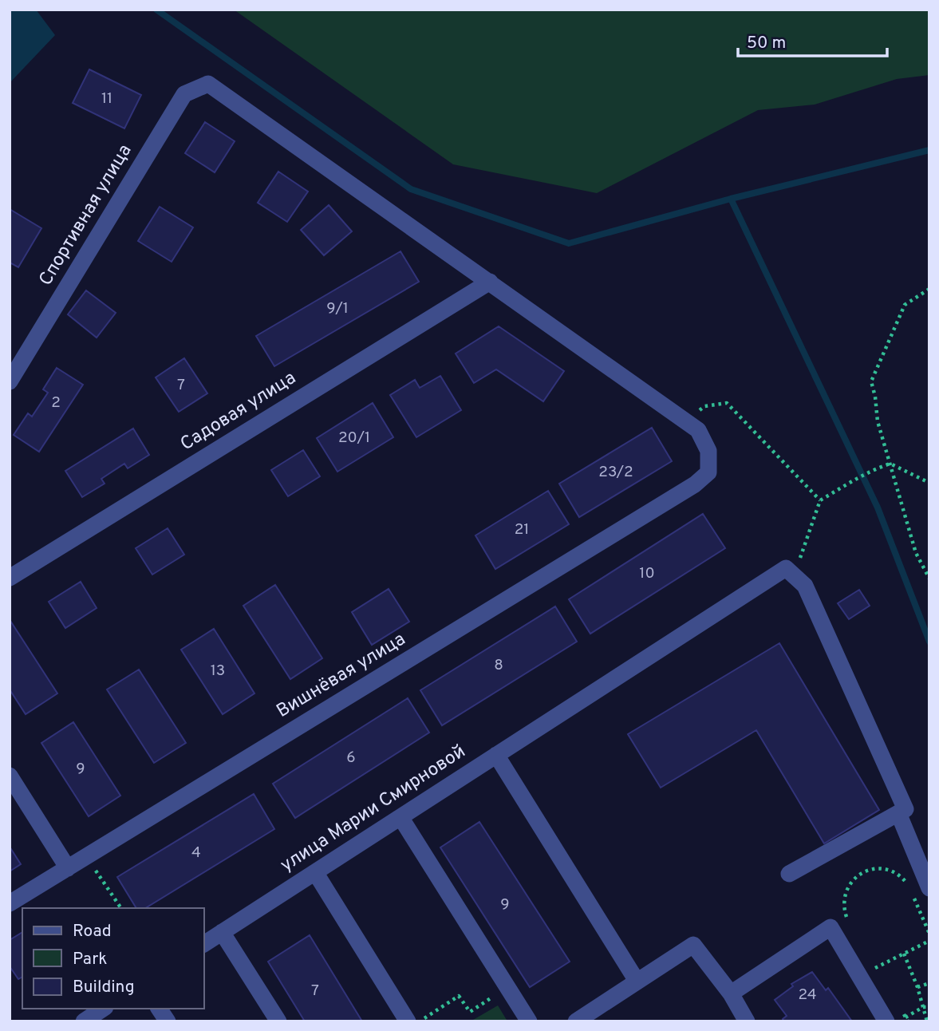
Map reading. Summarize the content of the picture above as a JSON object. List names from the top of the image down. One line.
{"streets":{"street":["Спортивная улица","Садовая улица","Вишнёвая улица","улица Марии Смирновой"]},"crossings":[["Спортивная улица","Садовая улица"]],"house_numbers":["11","9/1","7","2","20/1","23/2","21","10","8","13","6","9","4","9","7","24"],"legend":["Road","Park","Building"],"scale_bar":"50 m"}
